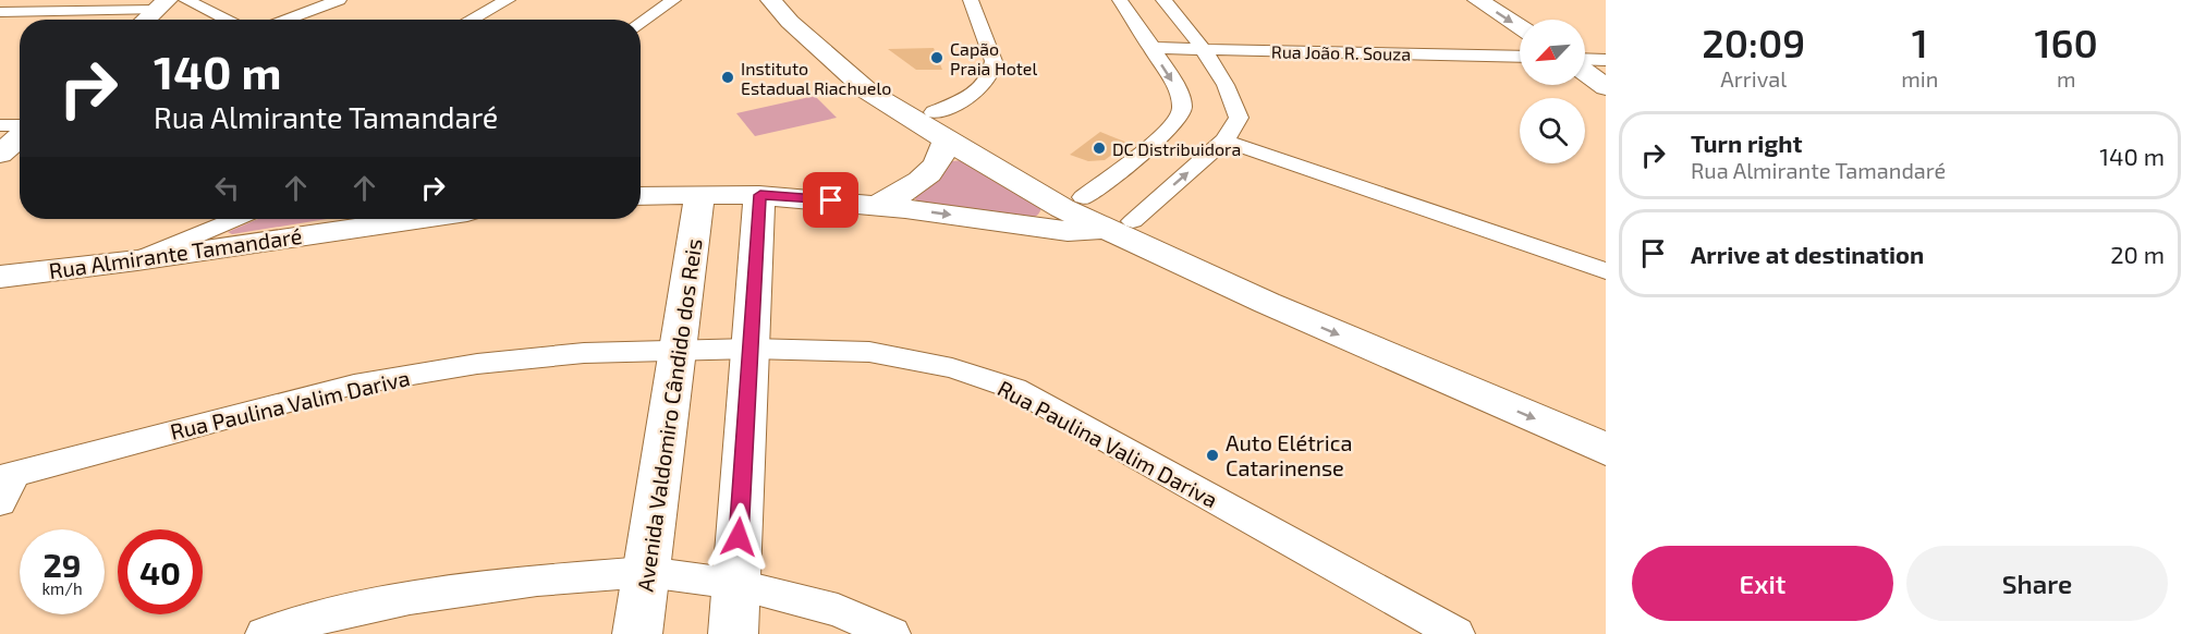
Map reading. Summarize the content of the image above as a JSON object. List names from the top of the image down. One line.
{"streets":{"main road":["Rua Almirante Tamandaré","Avenida Valdomiro Cândido dos Reis"],"street":["Rua João R. Souza","Rua Paulina Valim Dariva"]},"crossings":[["Rua Paulina Valim Dariva","Avenida Valdomiro Cândido dos Reis"]],"places":["Capão Praia Hotel","Instituto Estadual Riachuelo","DC Distribuidora","Auto Elétrica Catarinense"],"north":"bottom left","page":{"eta":["20:09","Arrival","1","min","160","m"],"turn":["140 m","Rua Almirante Tamandaré"],"list":[{"name":"Turn right","note":"Rua Almirante Tamandaré","value":"140 m"},{"name":"Arrive at destination","value":"20 m"}],"speed":"29 km/h","limit":"40","buttons":["Exit","Share"]}}
